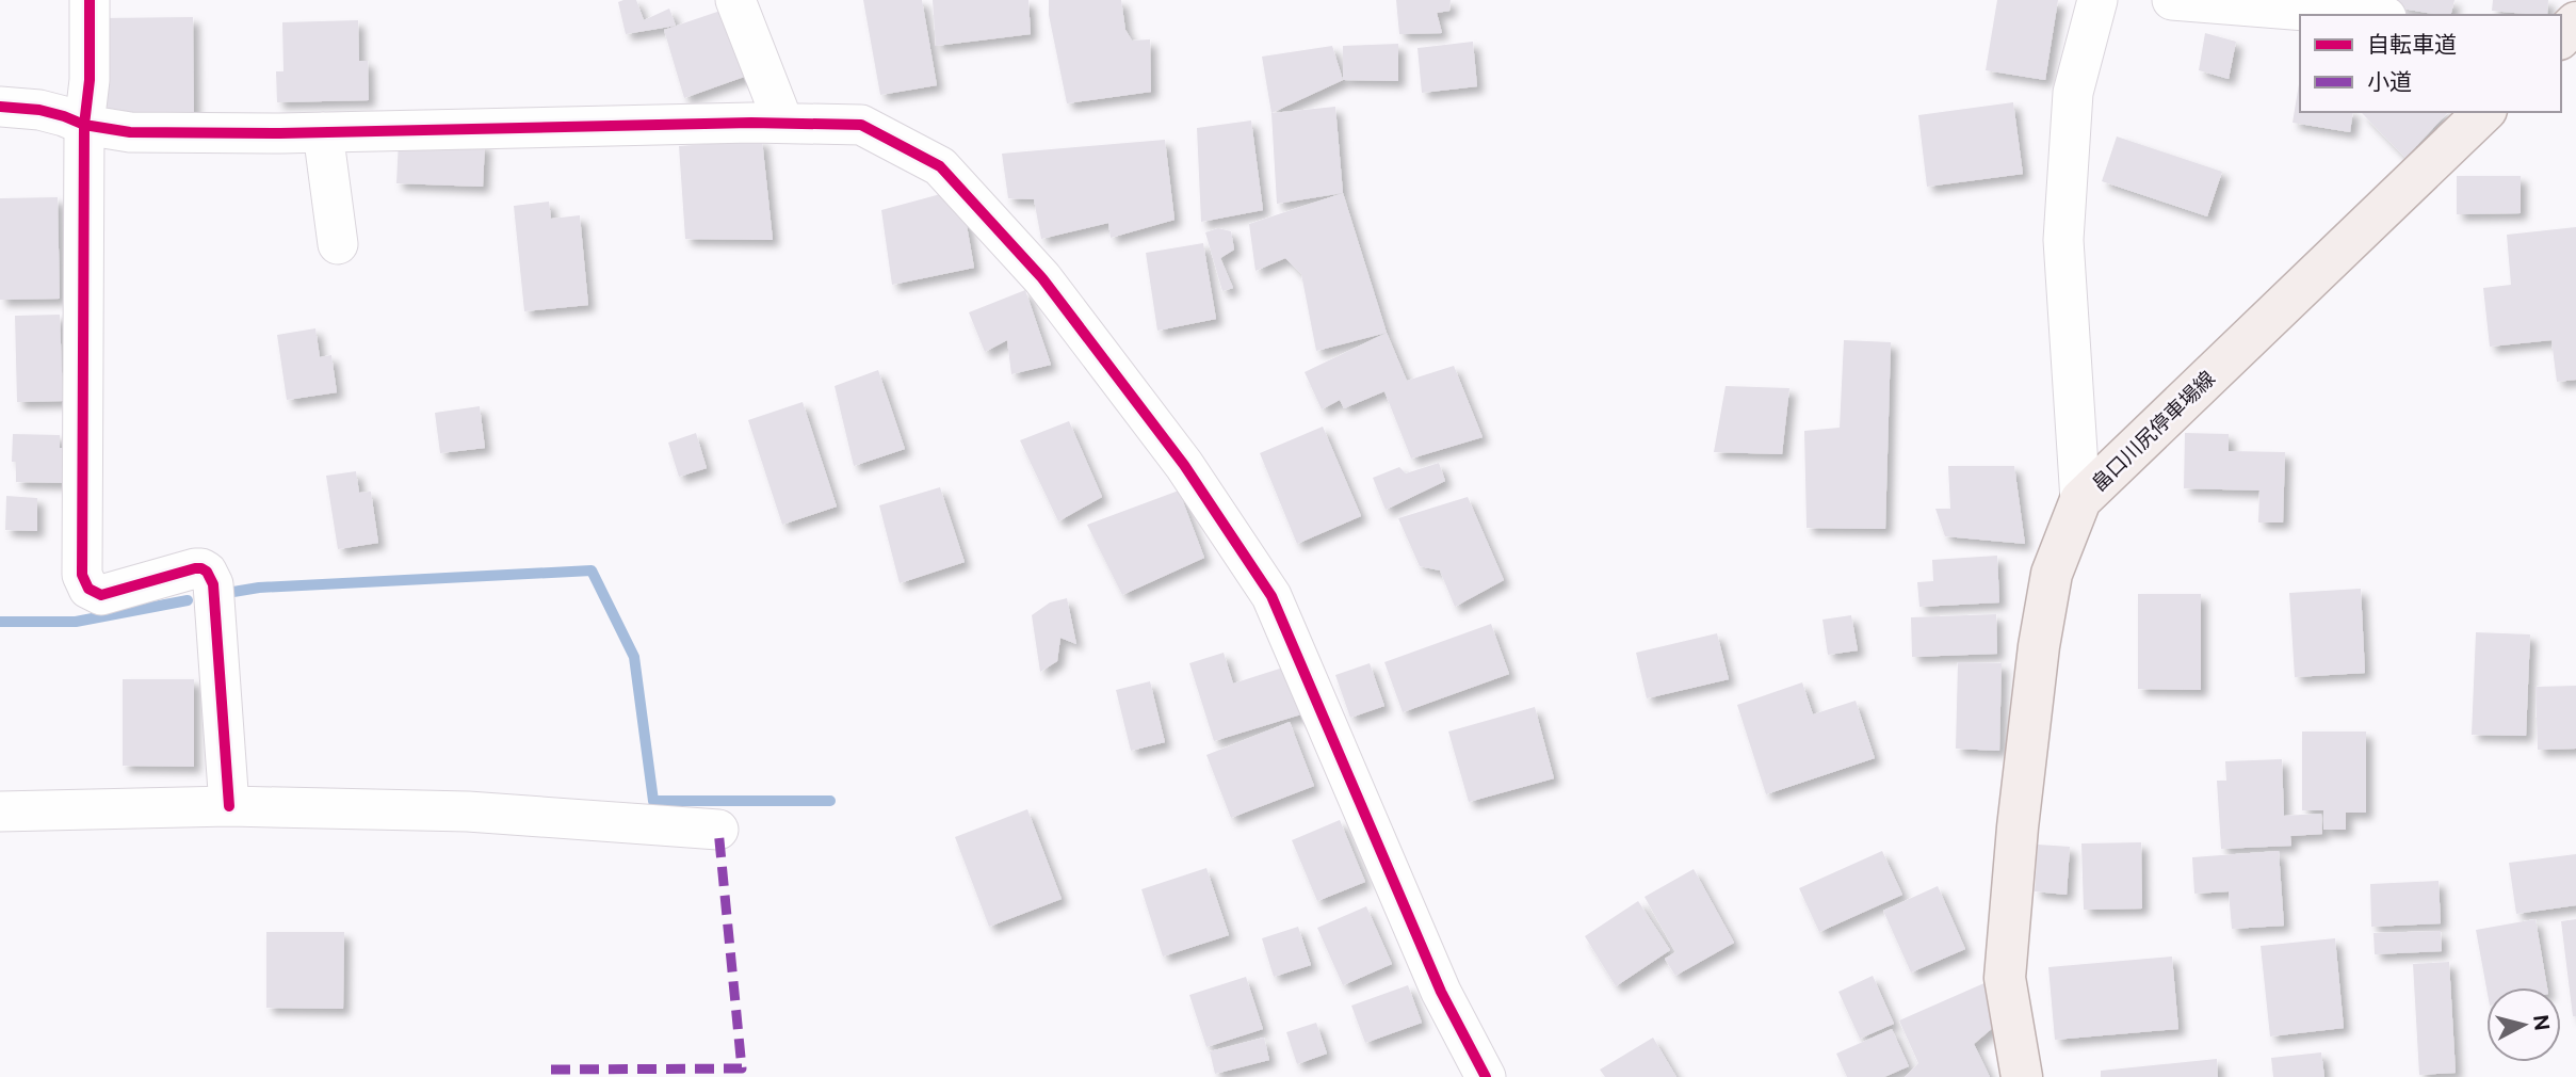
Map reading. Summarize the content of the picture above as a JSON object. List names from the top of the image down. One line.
{"streets":{"main road":["畠口川尻停車場線"]},"legend":["自転車道","小道"],"north":"right"}
